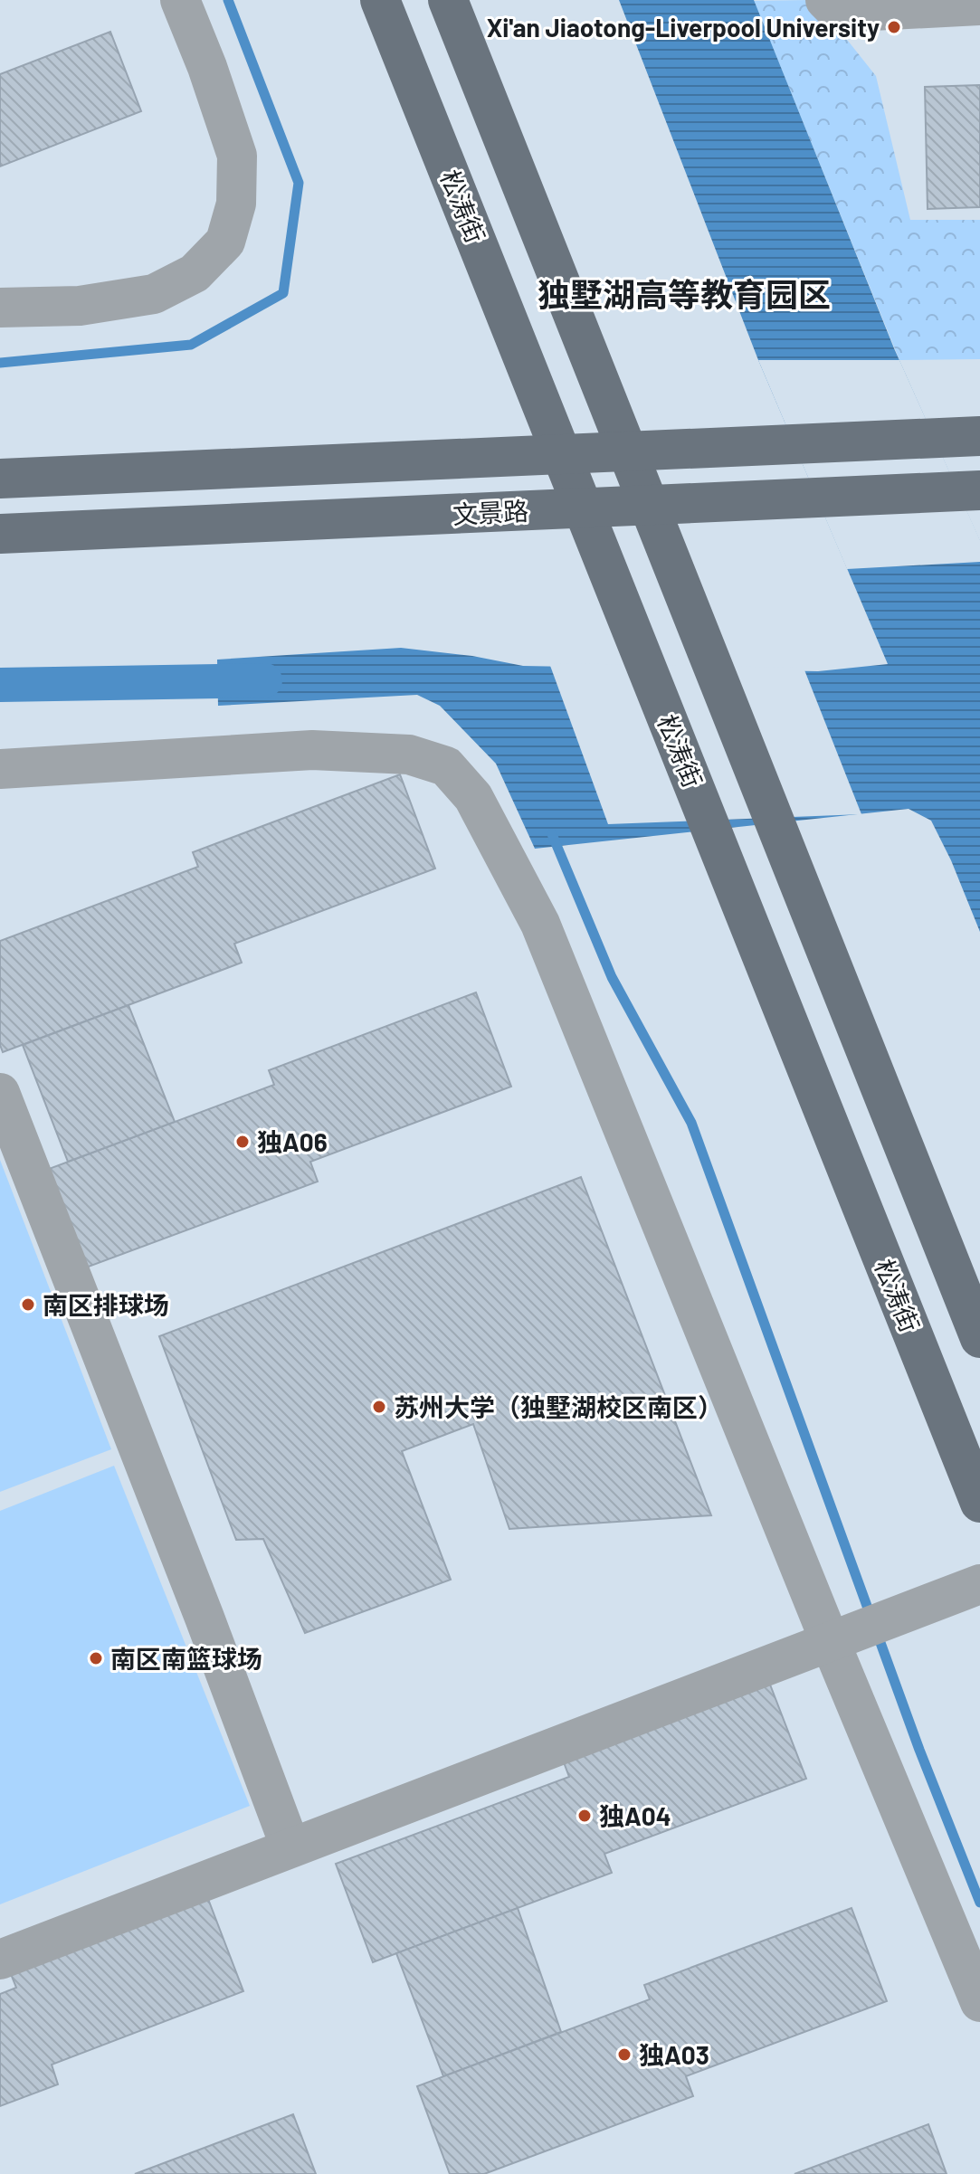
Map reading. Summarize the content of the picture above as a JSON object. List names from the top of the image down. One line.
{"streets":{"main road":["松涛街","文景路"]},"crossings":[["松涛街","文景路"]],"districts":["独墅湖高等教育园区"],"places":["Xi'an Jiaotong-Liverpool University","独A06","南区排球场","苏州大学（独墅湖校区南区）","南区南篮球场","独A04","独A03"]}
